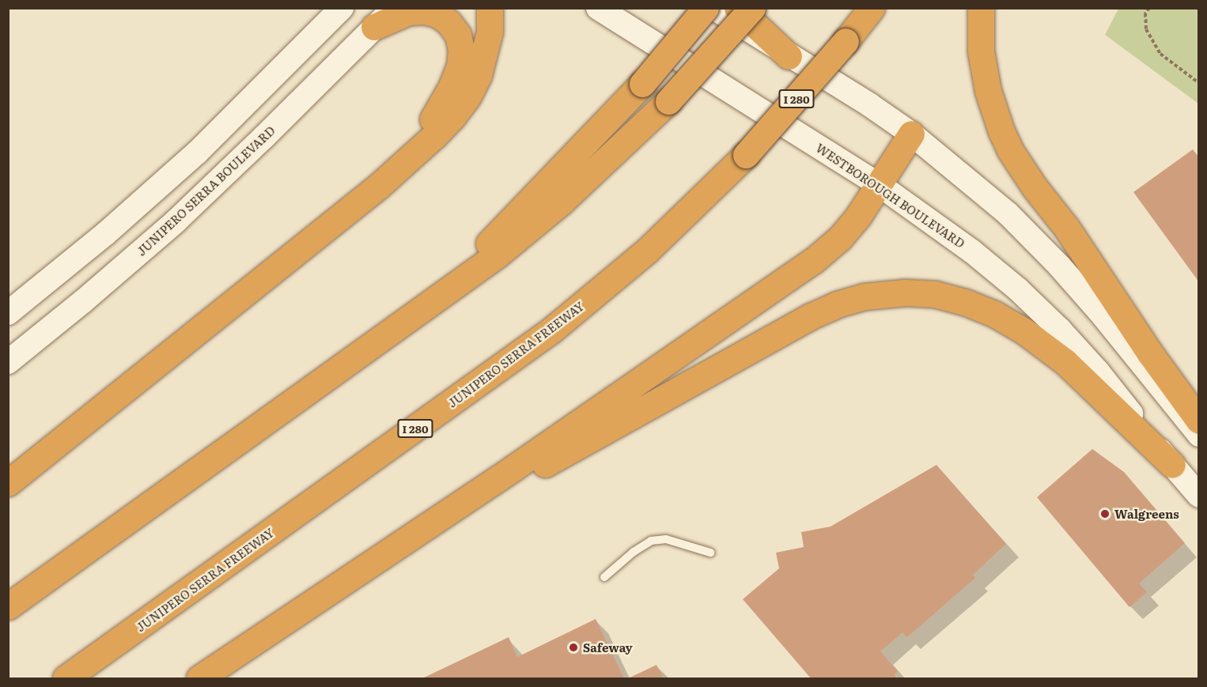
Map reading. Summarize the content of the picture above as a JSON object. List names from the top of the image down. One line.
{"streets":{"highway":["I 280","JUNIPERO SERRA FREEWAY"],"main road":["JUNIPERO SERRA BOULEVARD","WESTBOROUGH BOULEVARD"]},"places":["Walgreens","Safeway"]}
